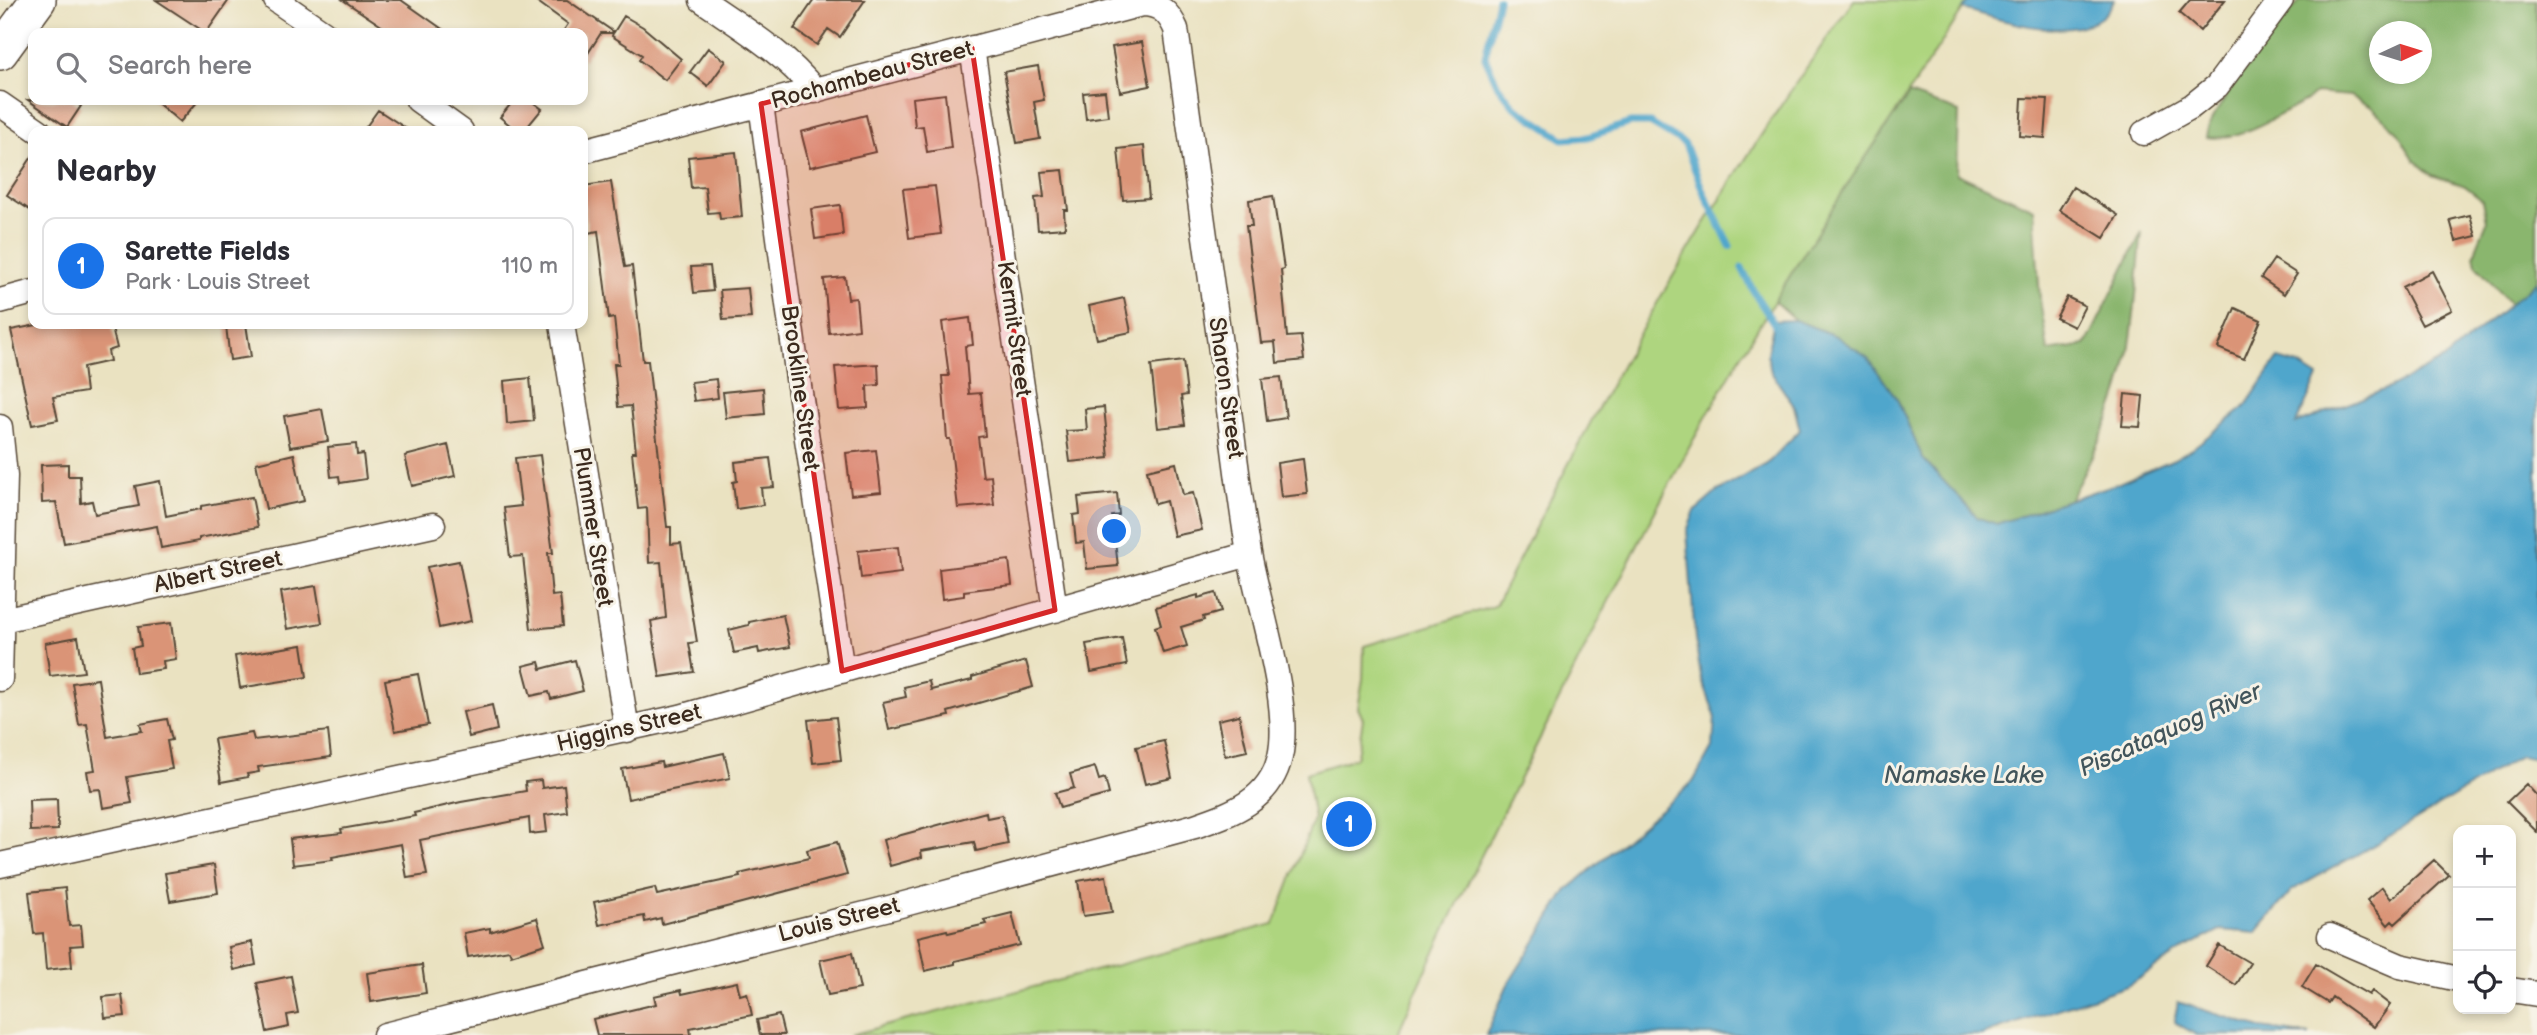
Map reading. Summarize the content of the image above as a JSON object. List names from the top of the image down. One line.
{"streets":{"street":["Rochambeau Street","Kermit Street","Brookline Street","Sharon Street","Plummer Street","Albert Street","Higgins Street","Louis Street"]},"crossings":[["Rochambeau Street","Kermit Street"],["Rochambeau Street","Brookline Street"],["Rochambeau Street","Sharon Street"],["Kermit Street","Higgins Street"],["Brookline Street","Higgins Street"],["Sharon Street","Higgins Street"],["Sharon Street","Louis Street"],["Plummer Street","Higgins Street"]],"water":["Piscataquog River","Namaske Lake"],"north":"right","page":{"search":"Search here","heading":"Nearby","list":[{"mark":"1","name":"Sarette Fields","note":"Park · Louis Street","value":"110 m"}],"pins":"1","map_buttons":["+","−"]}}
